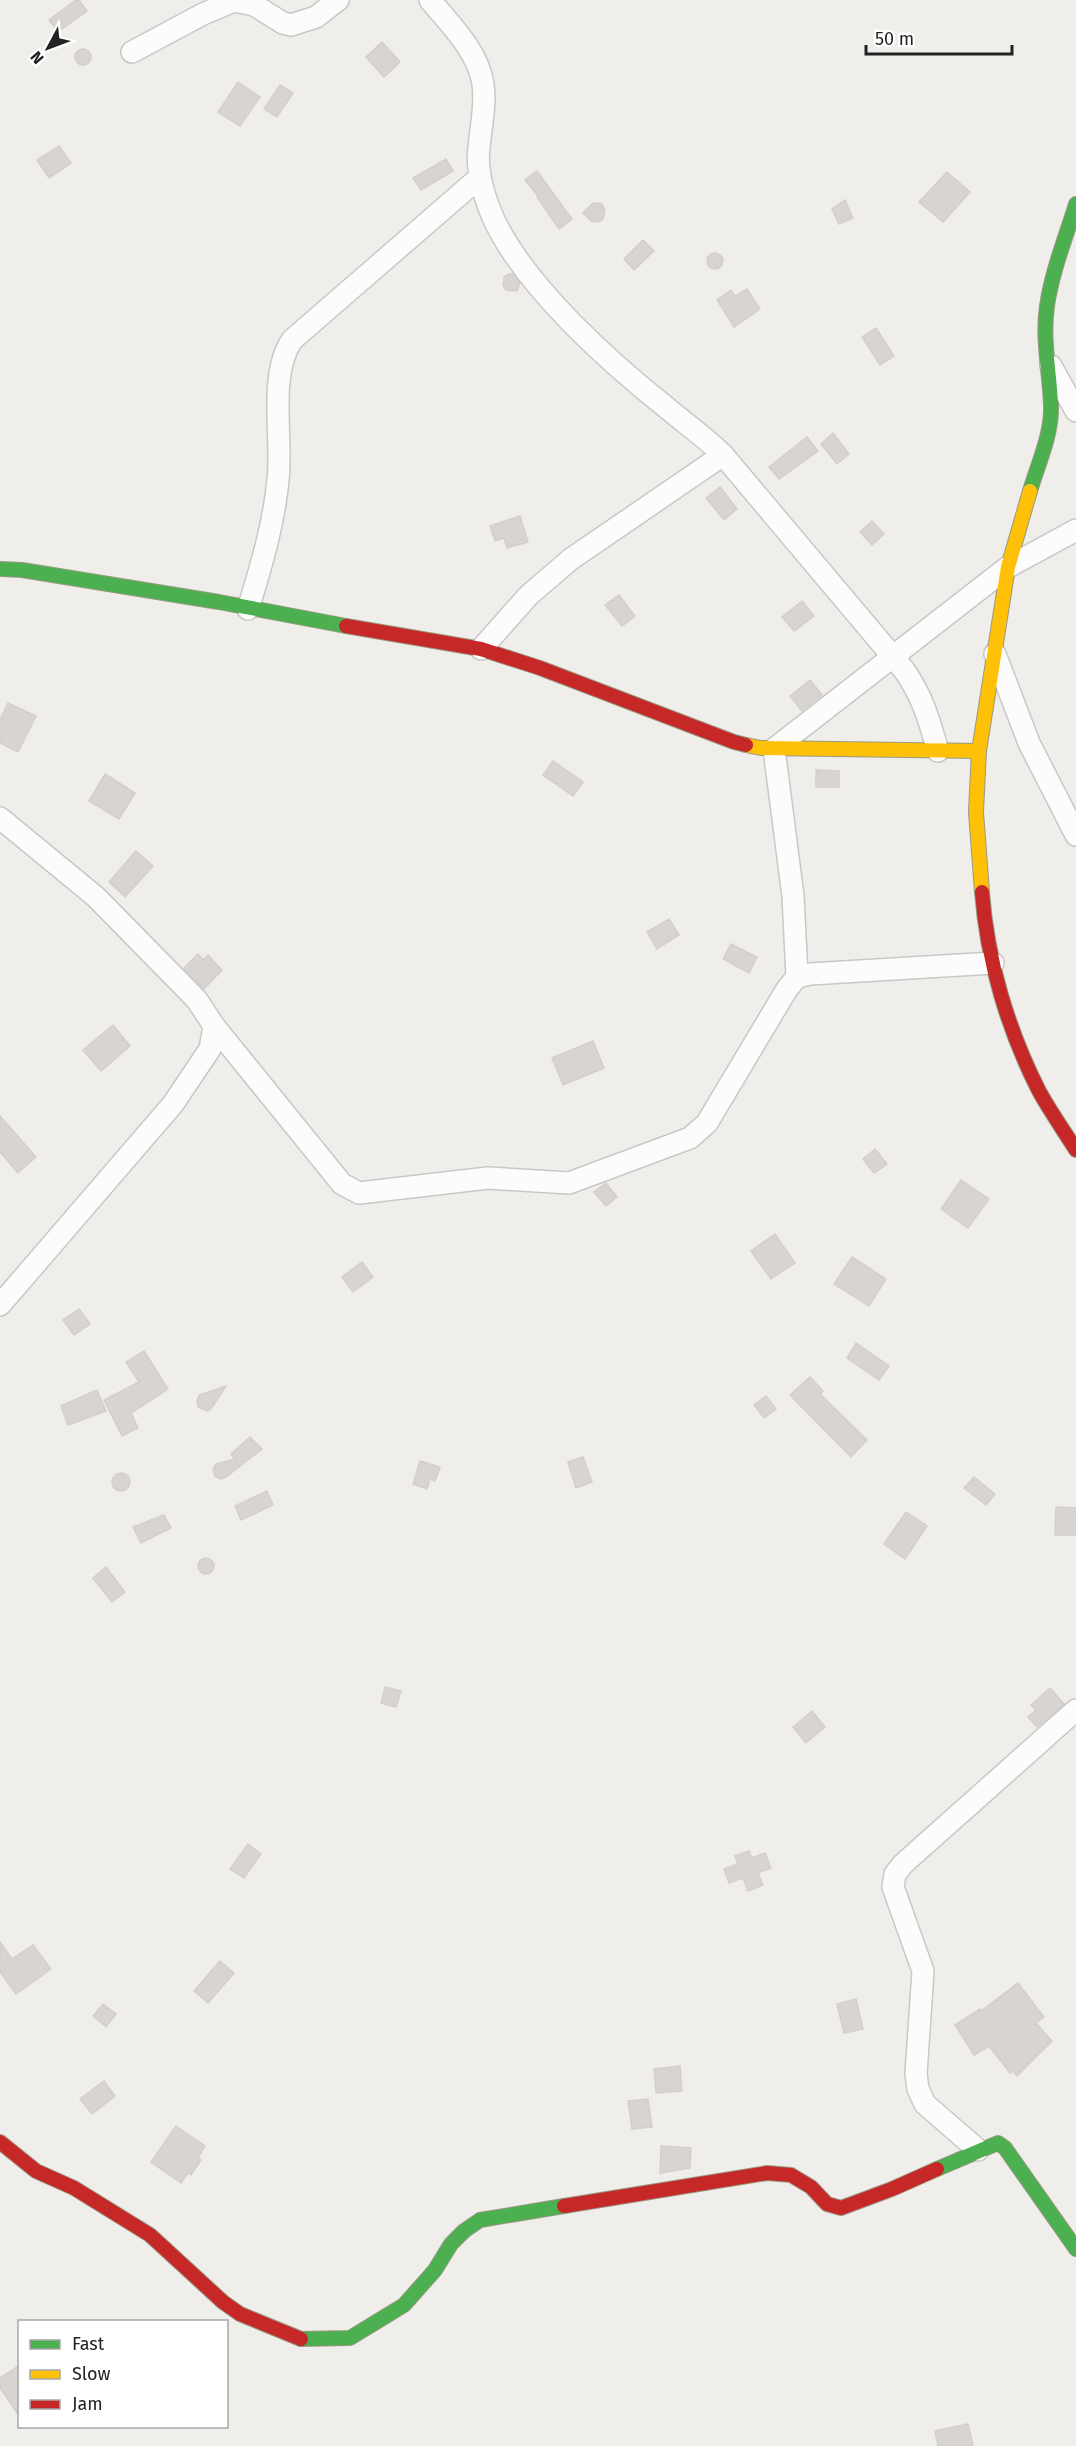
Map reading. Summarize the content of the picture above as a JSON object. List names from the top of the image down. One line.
{"legend":["Fast","Slow","Jam"],"scale_bar":"50 m","north":"bottom left"}
